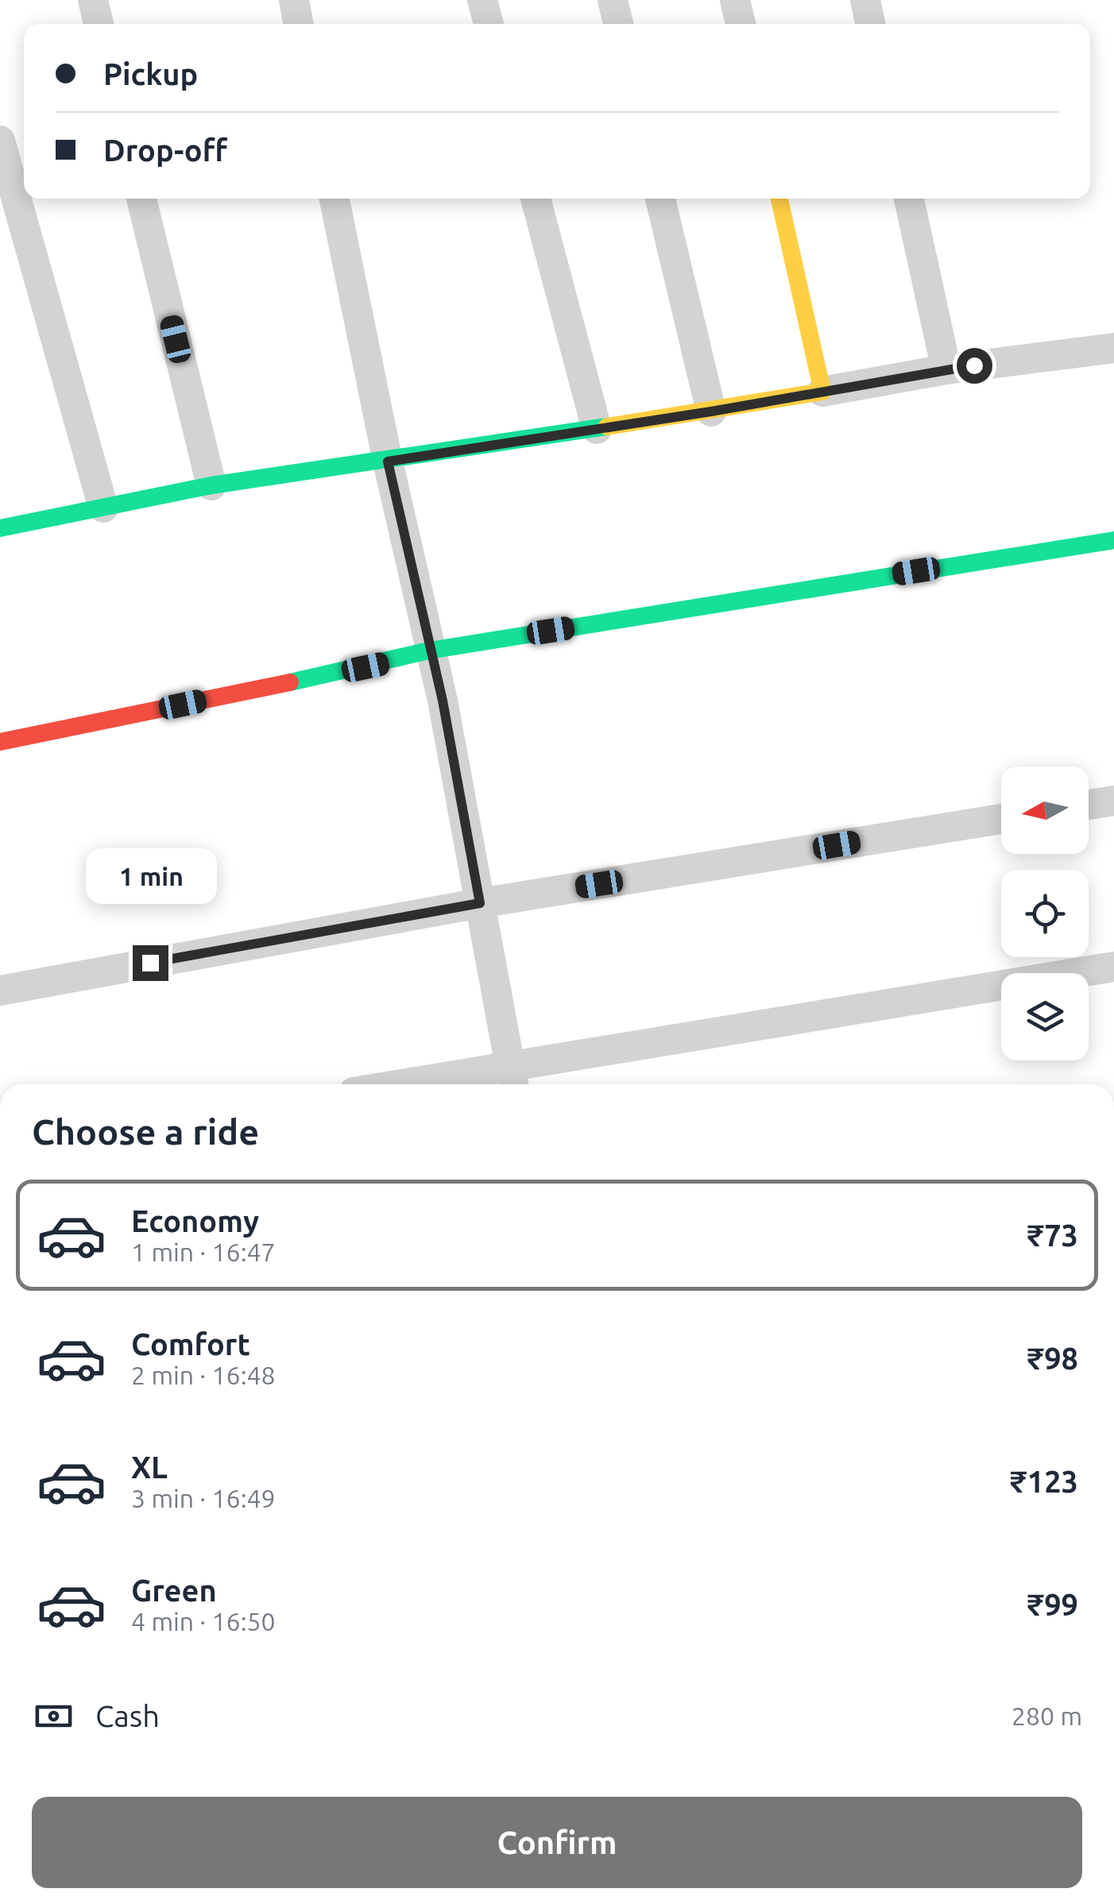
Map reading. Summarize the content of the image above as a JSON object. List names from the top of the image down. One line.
{"north":"left","page":{"banner":["Pickup","Drop-off"],"bubble":"1 min","heading":"Choose a ride","list":[{"name":"Economy","note":"1 min · 16:47","value":"₹73"},{"name":"Comfort","note":"2 min · 16:48","value":"₹98"},{"name":"XL","note":"3 min · 16:49","value":"₹123"},{"name":"Green","note":"4 min · 16:50","value":"₹99"}],"pay":["Cash","280 m"],"buttons":"Confirm"}}
